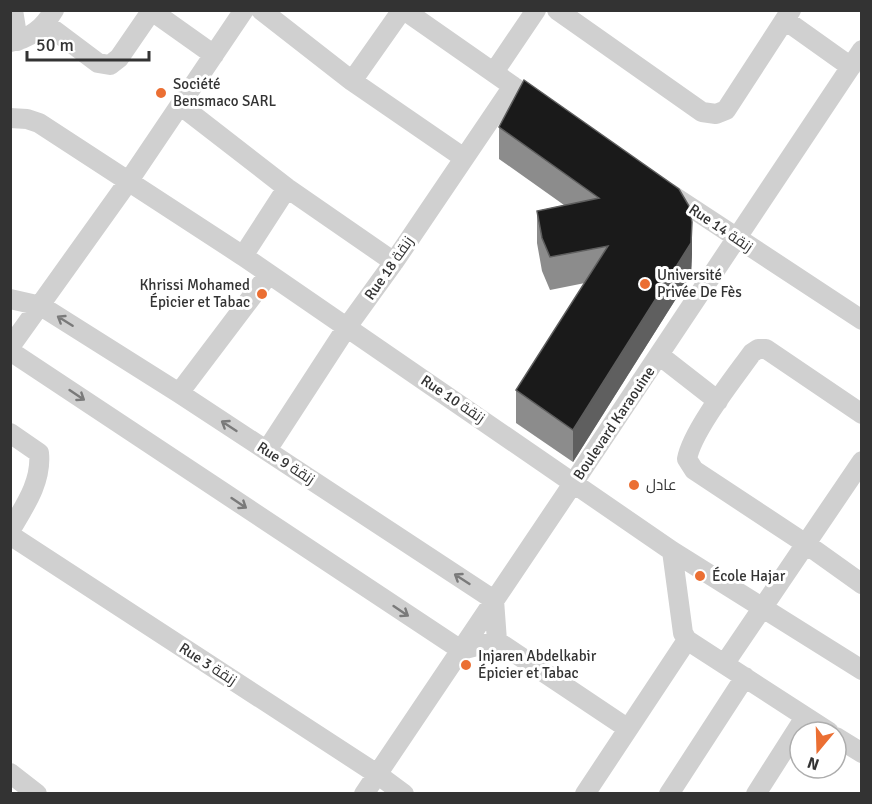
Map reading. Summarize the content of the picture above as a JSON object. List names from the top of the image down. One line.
{"streets":{"street":["Rue 14 زنقة","Rue 18 زنقة","Rue 10 زنقة","Boulevard Karaouine","Rue 9 زنقة","Rue 3 زنقة"]},"crossings":[["Rue 14 زنقة","Boulevard Karaouine"],["Rue 18 زنقة","Rue 10 زنقة"],["Rue 18 زنقة","Rue 9 زنقة"],["Rue 10 زنقة","Boulevard Karaouine"],["Boulevard Karaouine","Rue 9 زنقة"],["Boulevard Karaouine","Rue 3 زنقة"]],"places":["Société Bensmaco SARL","Université Privée De Fès","Khrissi Mohamed Épicier et Tabac","عادل","École Hajar","Injaren Abdelkabir Épicier et Tabac"],"scale_bar":"50 m","north":"bottom"}
